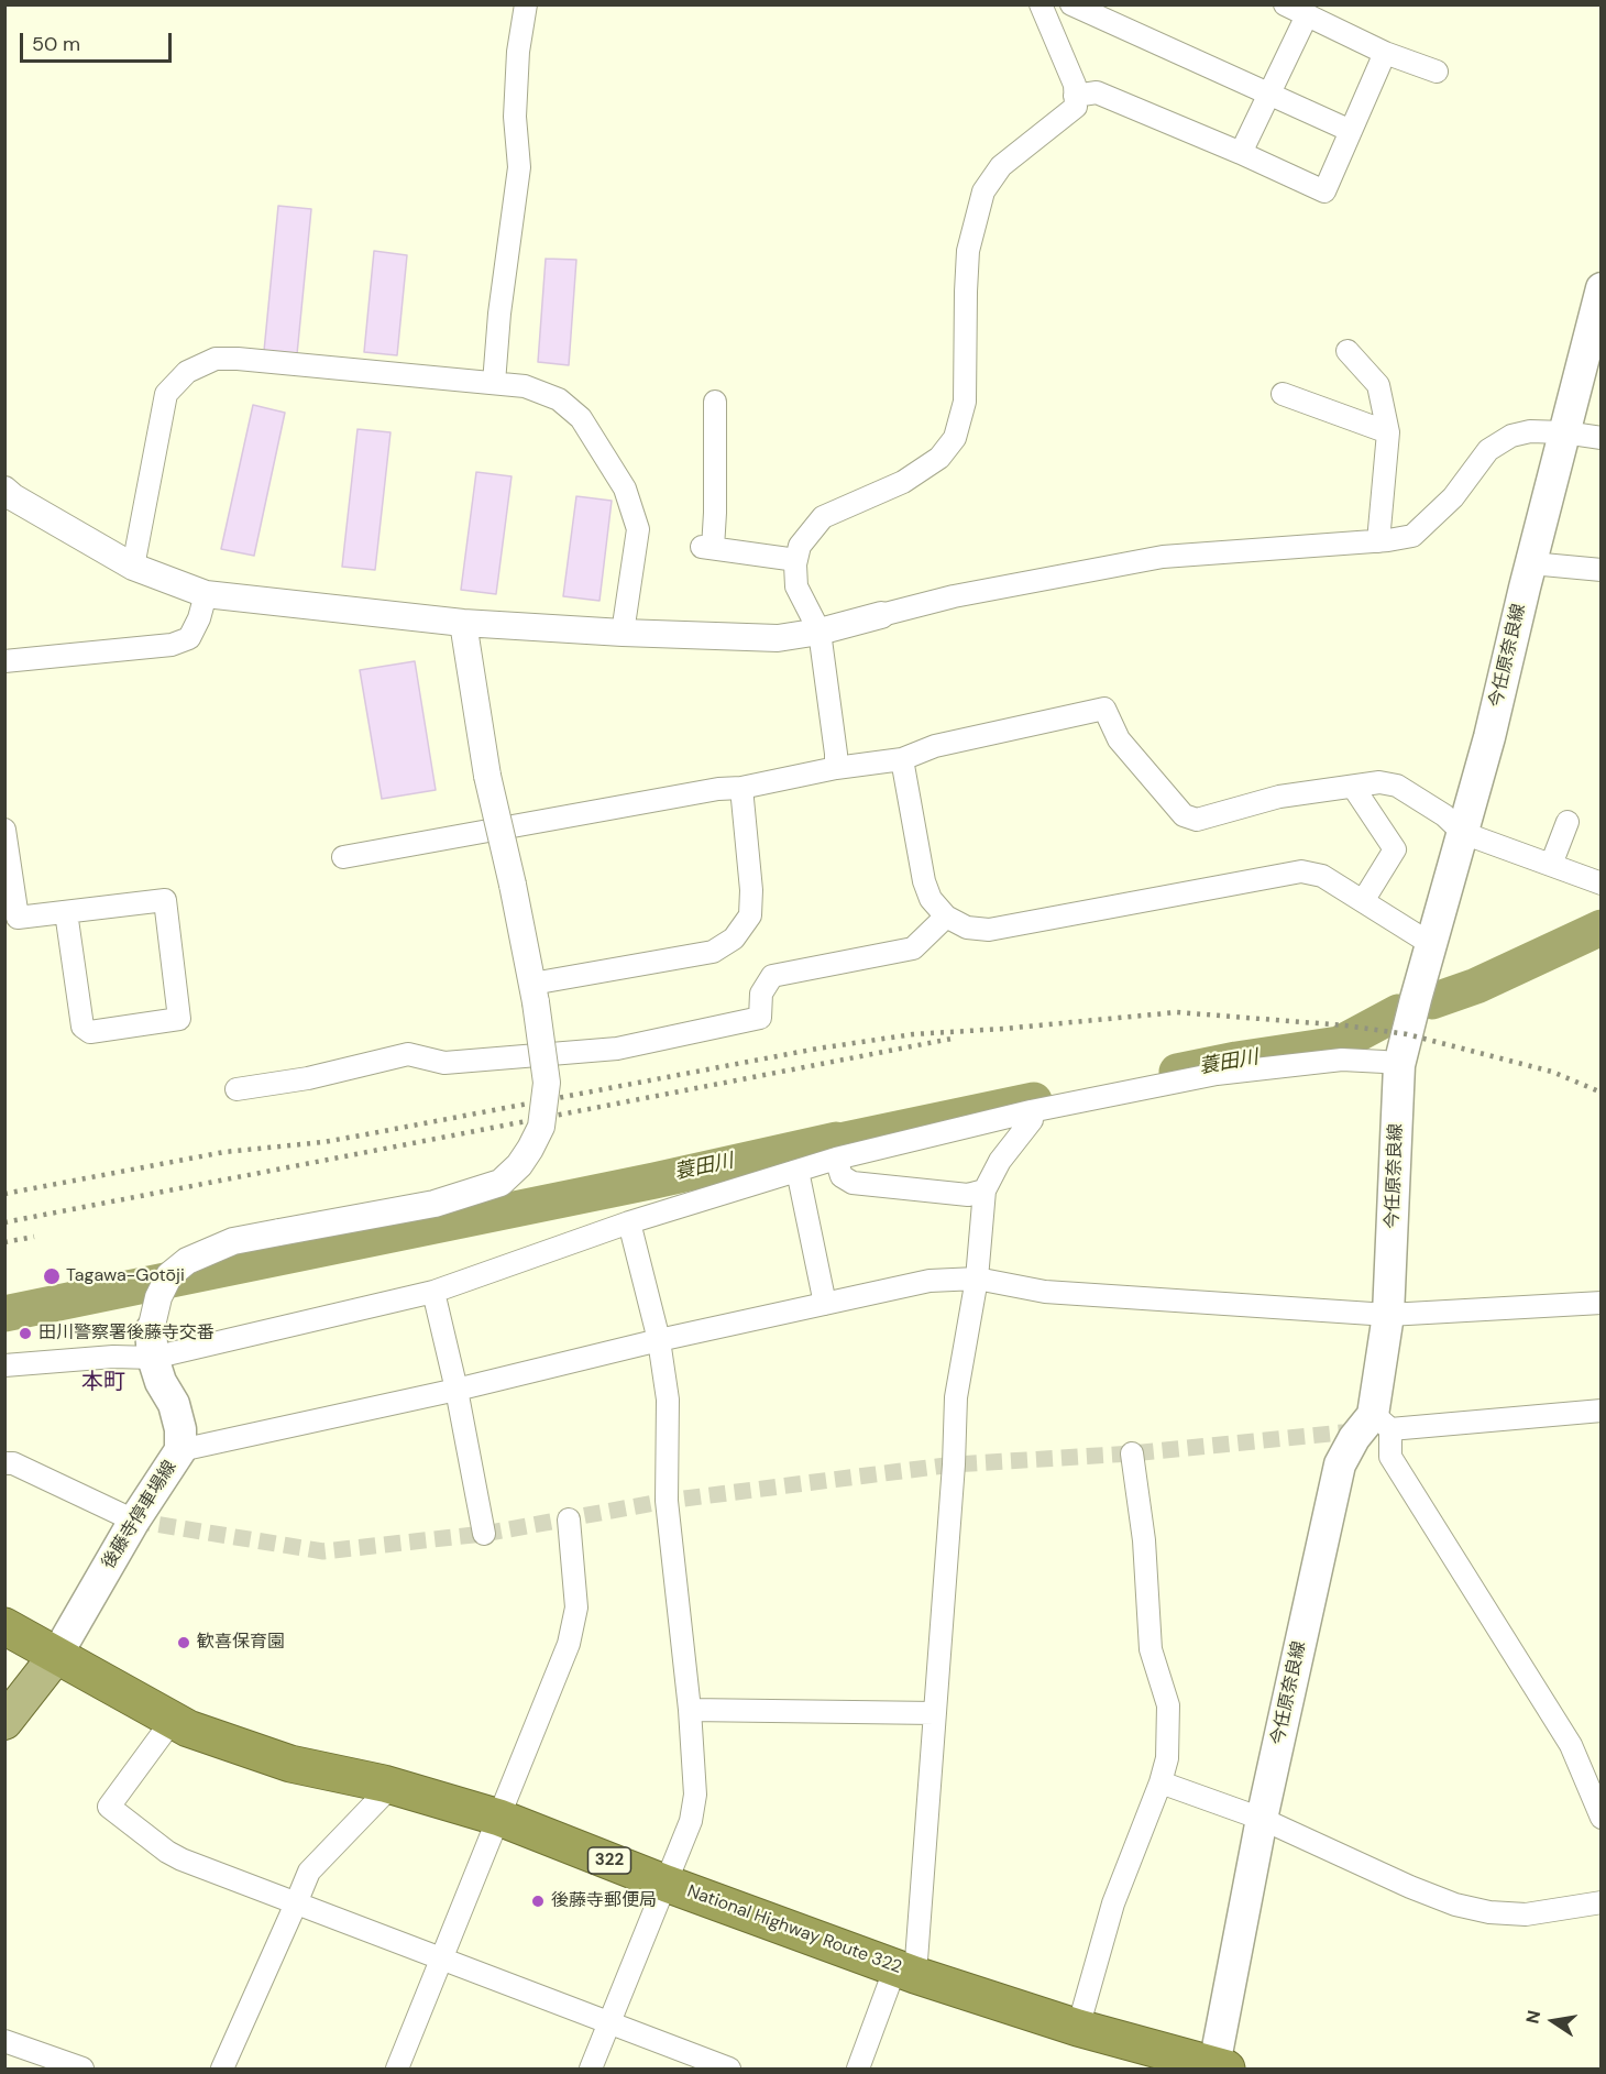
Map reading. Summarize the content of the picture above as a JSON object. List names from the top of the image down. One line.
{"streets":{"highway":["322","National Highway Route 322"],"main road":["今任原奈良線","後藤寺停車場線"]},"crossings":[["今任原奈良線","National Highway Route 322"],["後藤寺停車場線","National Highway Route 322"]],"districts":["本町"],"water":["蓑田川"],"places":["Tagawa-Gotōji","田川警察署後藤寺交番","歓喜保育園","後藤寺郵便局"],"scale_bar":"50 m","north":"left"}
